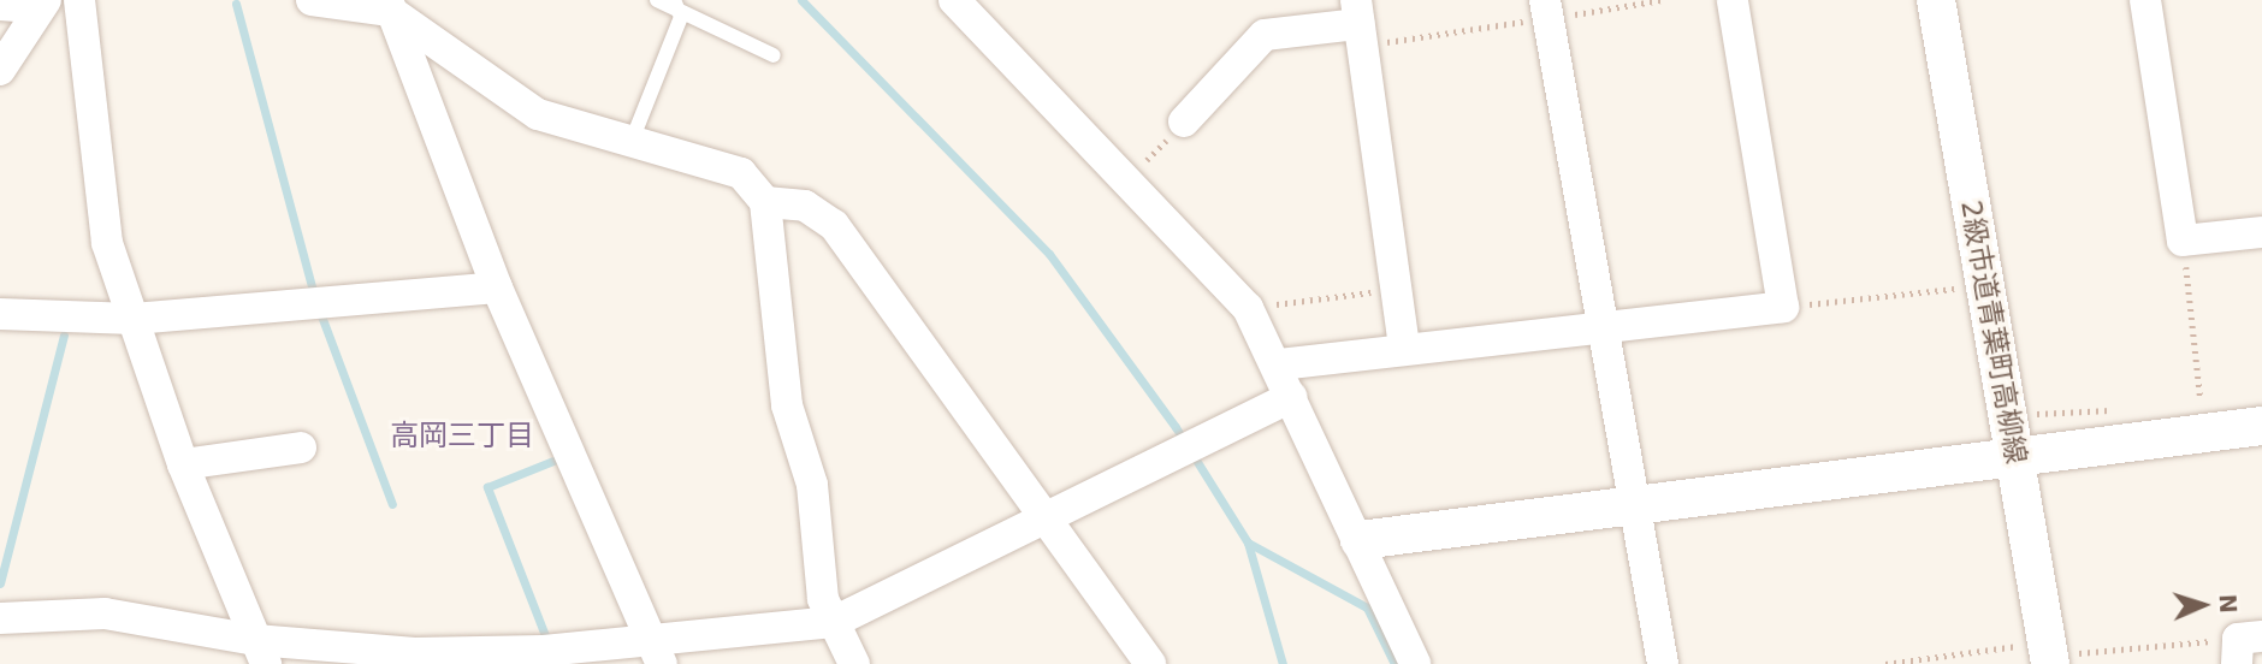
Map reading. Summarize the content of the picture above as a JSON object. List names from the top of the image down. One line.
{"streets":{"street":["2級市道青葉町高柳線"]},"districts":["高岡三丁目"],"north":"right"}
